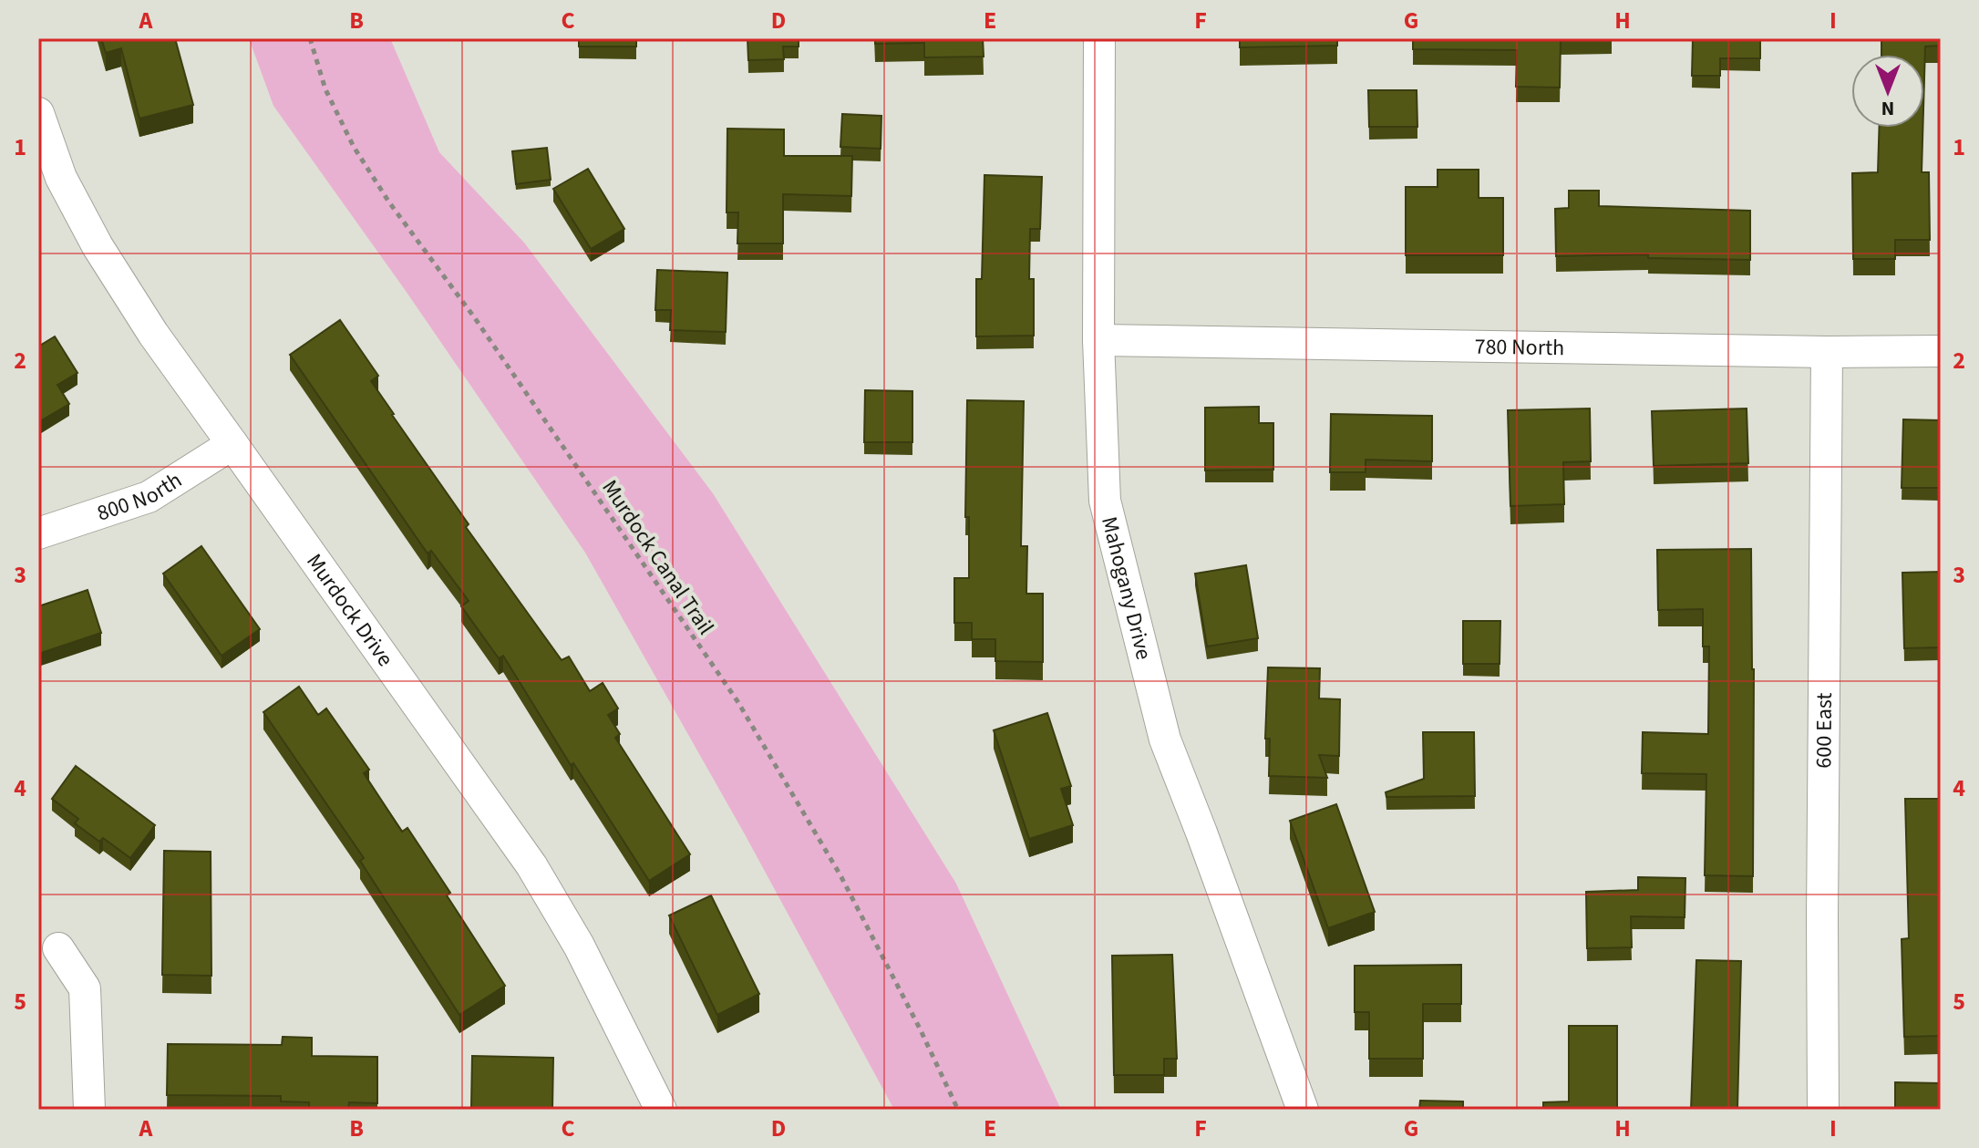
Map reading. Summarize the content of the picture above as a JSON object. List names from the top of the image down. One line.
{"streets":{"street":["780 North","800 North","Mahogany Drive","Murdock Drive","600 East"],"path":["Murdock Canal Trail"]},"crossings":[["780 North","Mahogany Drive"],["780 North","600 East"],["800 North","Murdock Drive"]],"north":"bottom","grid":{"columns":["A","B","C","D","E","F","G","H","I"],"rows":["1","2","3","4","5"]}}
